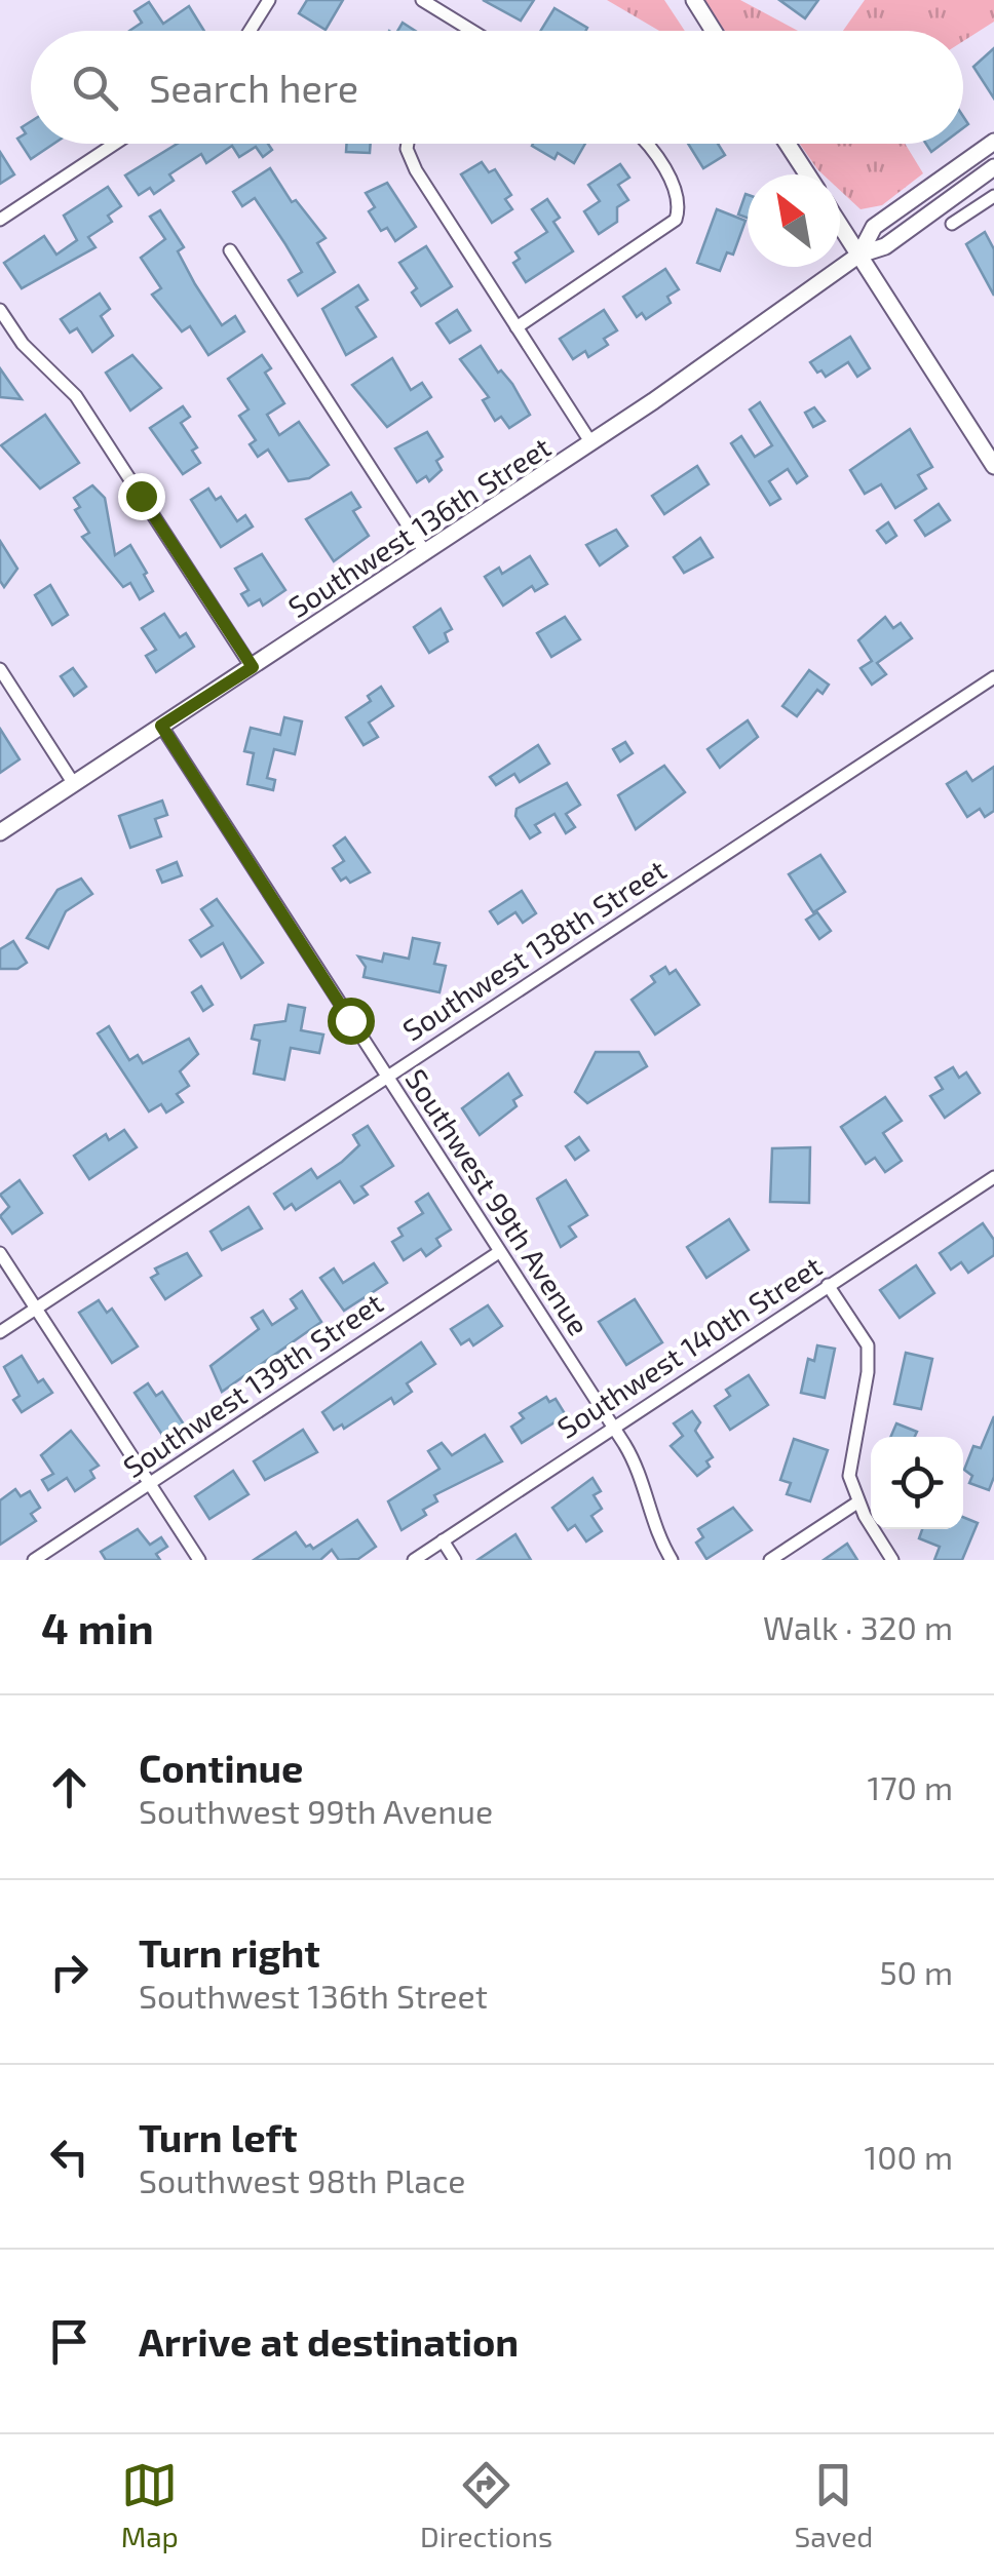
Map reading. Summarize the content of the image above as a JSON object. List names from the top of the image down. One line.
{"streets":{"street":["Southwest 136th Street","Southwest 138th Street","Southwest 99th Avenue","Southwest 140th Street","Southwest 139th Street"]},"crossings":[["Southwest 136th Street","Southwest 99th Avenue"],["Southwest 138th Street","Southwest 99th Avenue"],["Southwest 99th Avenue","Southwest 140th Street"],["Southwest 99th Avenue","Southwest 139th Street"]],"north":"top left","page":{"search":"Search here","heading":["4 min","Walk · 320 m"],"list":[["Continue","Southwest 99th Avenue","170 m"],["Turn right","Southwest 136th Street","50 m"],["Turn left","Southwest 98th Place","100 m"],"Arrive at destination"],"nav":["Map","Directions","Saved"]}}
